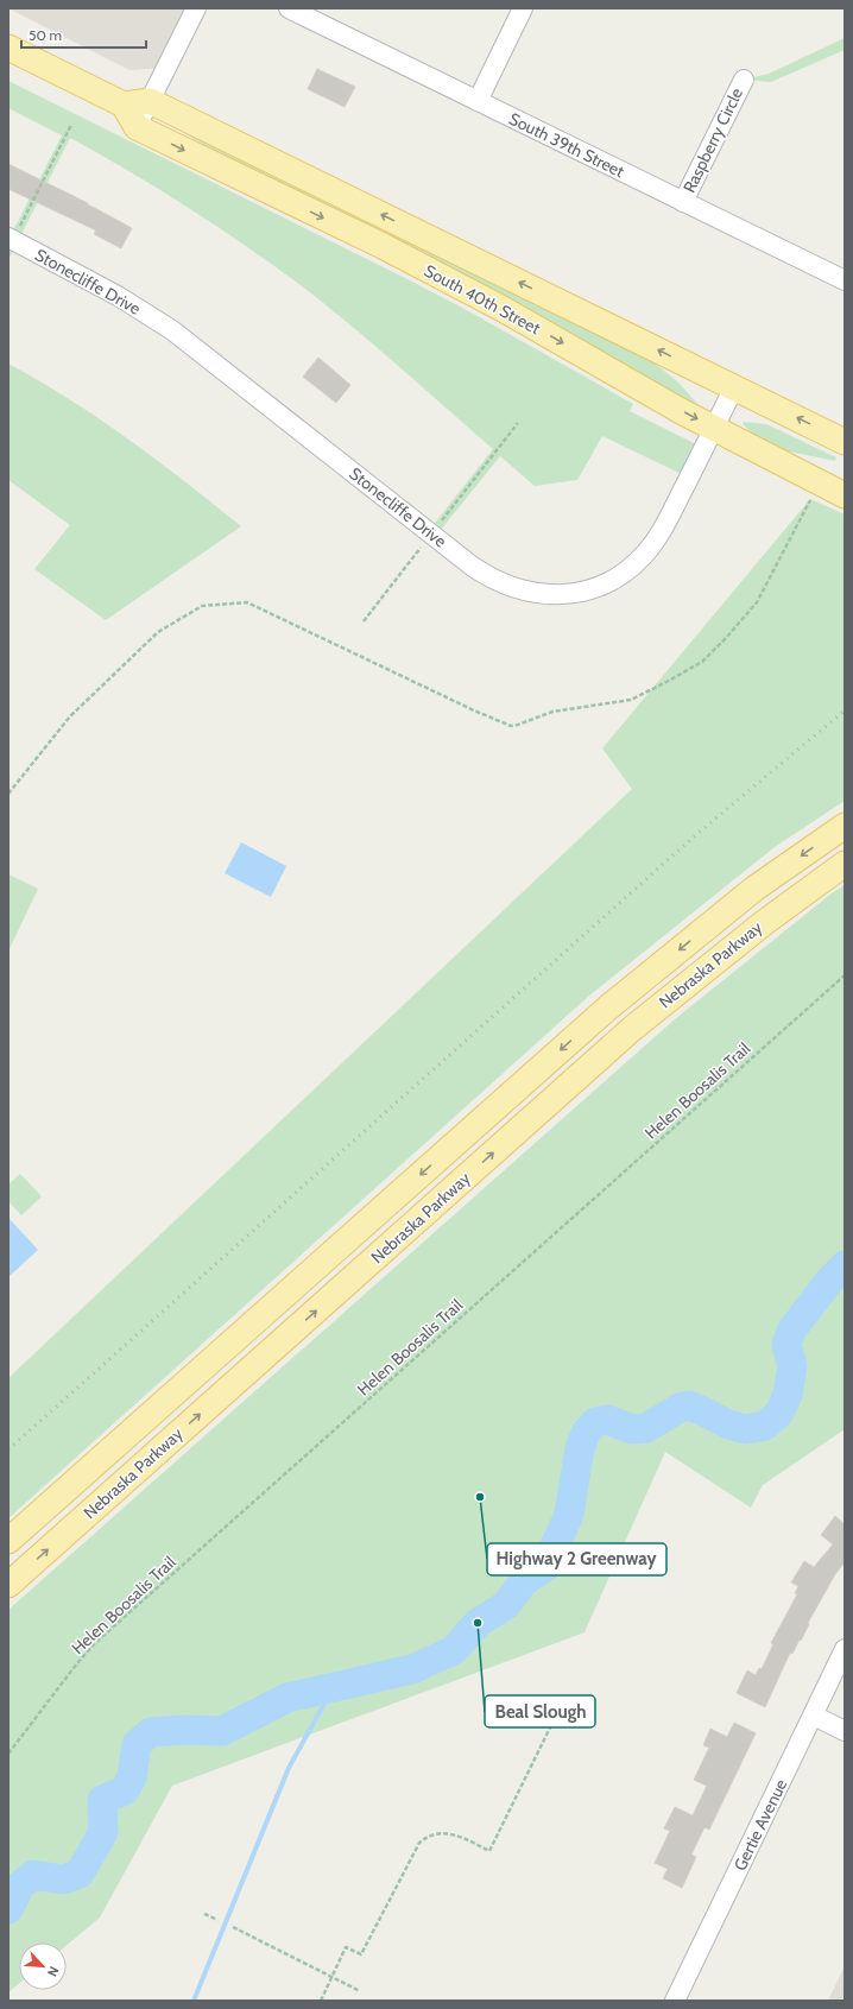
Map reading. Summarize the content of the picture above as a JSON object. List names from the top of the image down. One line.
{"streets":{"main road":["South 40th Street","Nebraska Parkway"],"street":["Raspberry Circle","South 39th Street","Stonecliffe Drive","Gertie Avenue"],"path":["Helen Boosalis Trail"]},"crossings":[["Raspberry Circle","South 39th Street"],["Stonecliffe Drive","South 40th Street"]],"places":["Highway 2 Greenway","Beal Slough"],"scale_bar":"50 m","north":"bottom right"}
